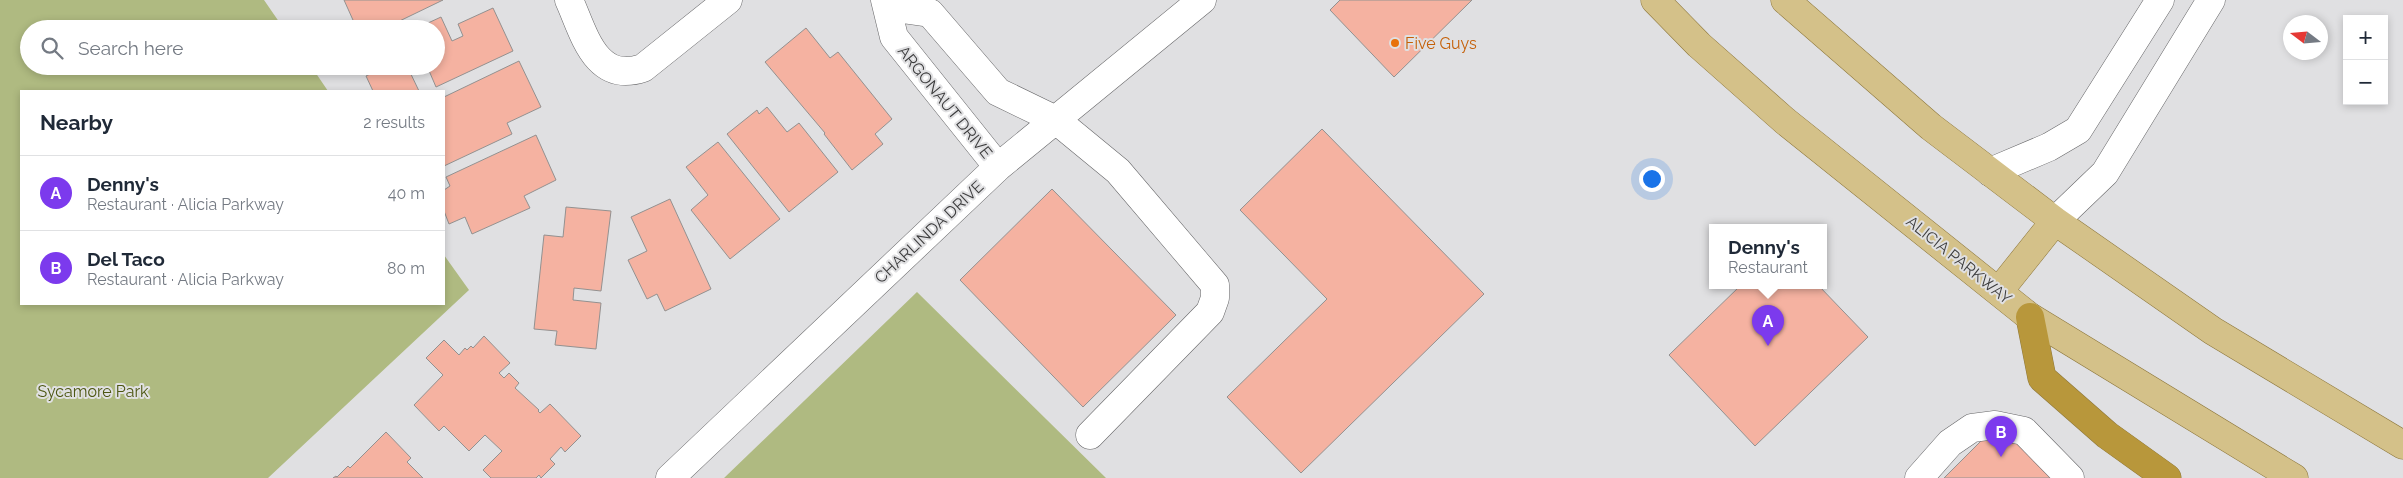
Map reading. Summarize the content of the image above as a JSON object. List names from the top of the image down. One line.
{"streets":{"main road":["ALICIA PARKWAY"],"street":["ARGONAUT DRIVE","CHARLINDA DRIVE"]},"crossings":[["ARGONAUT DRIVE","CHARLINDA DRIVE"]],"parks":["Sycamore Park"],"places":["Five Guys"],"north":"left","page":{"map_buttons":["+","−"],"search":"Search here","heading":["Nearby","2 results"],"list":[{"mark":"A","name":"Denny's","note":"Restaurant · Alicia Parkway","value":"40 m"},{"mark":"B","name":"Del Taco","note":"Restaurant · Alicia Parkway","value":"80 m"}],"popup":["Denny's","Restaurant"],"pins":["A","B"]}}
